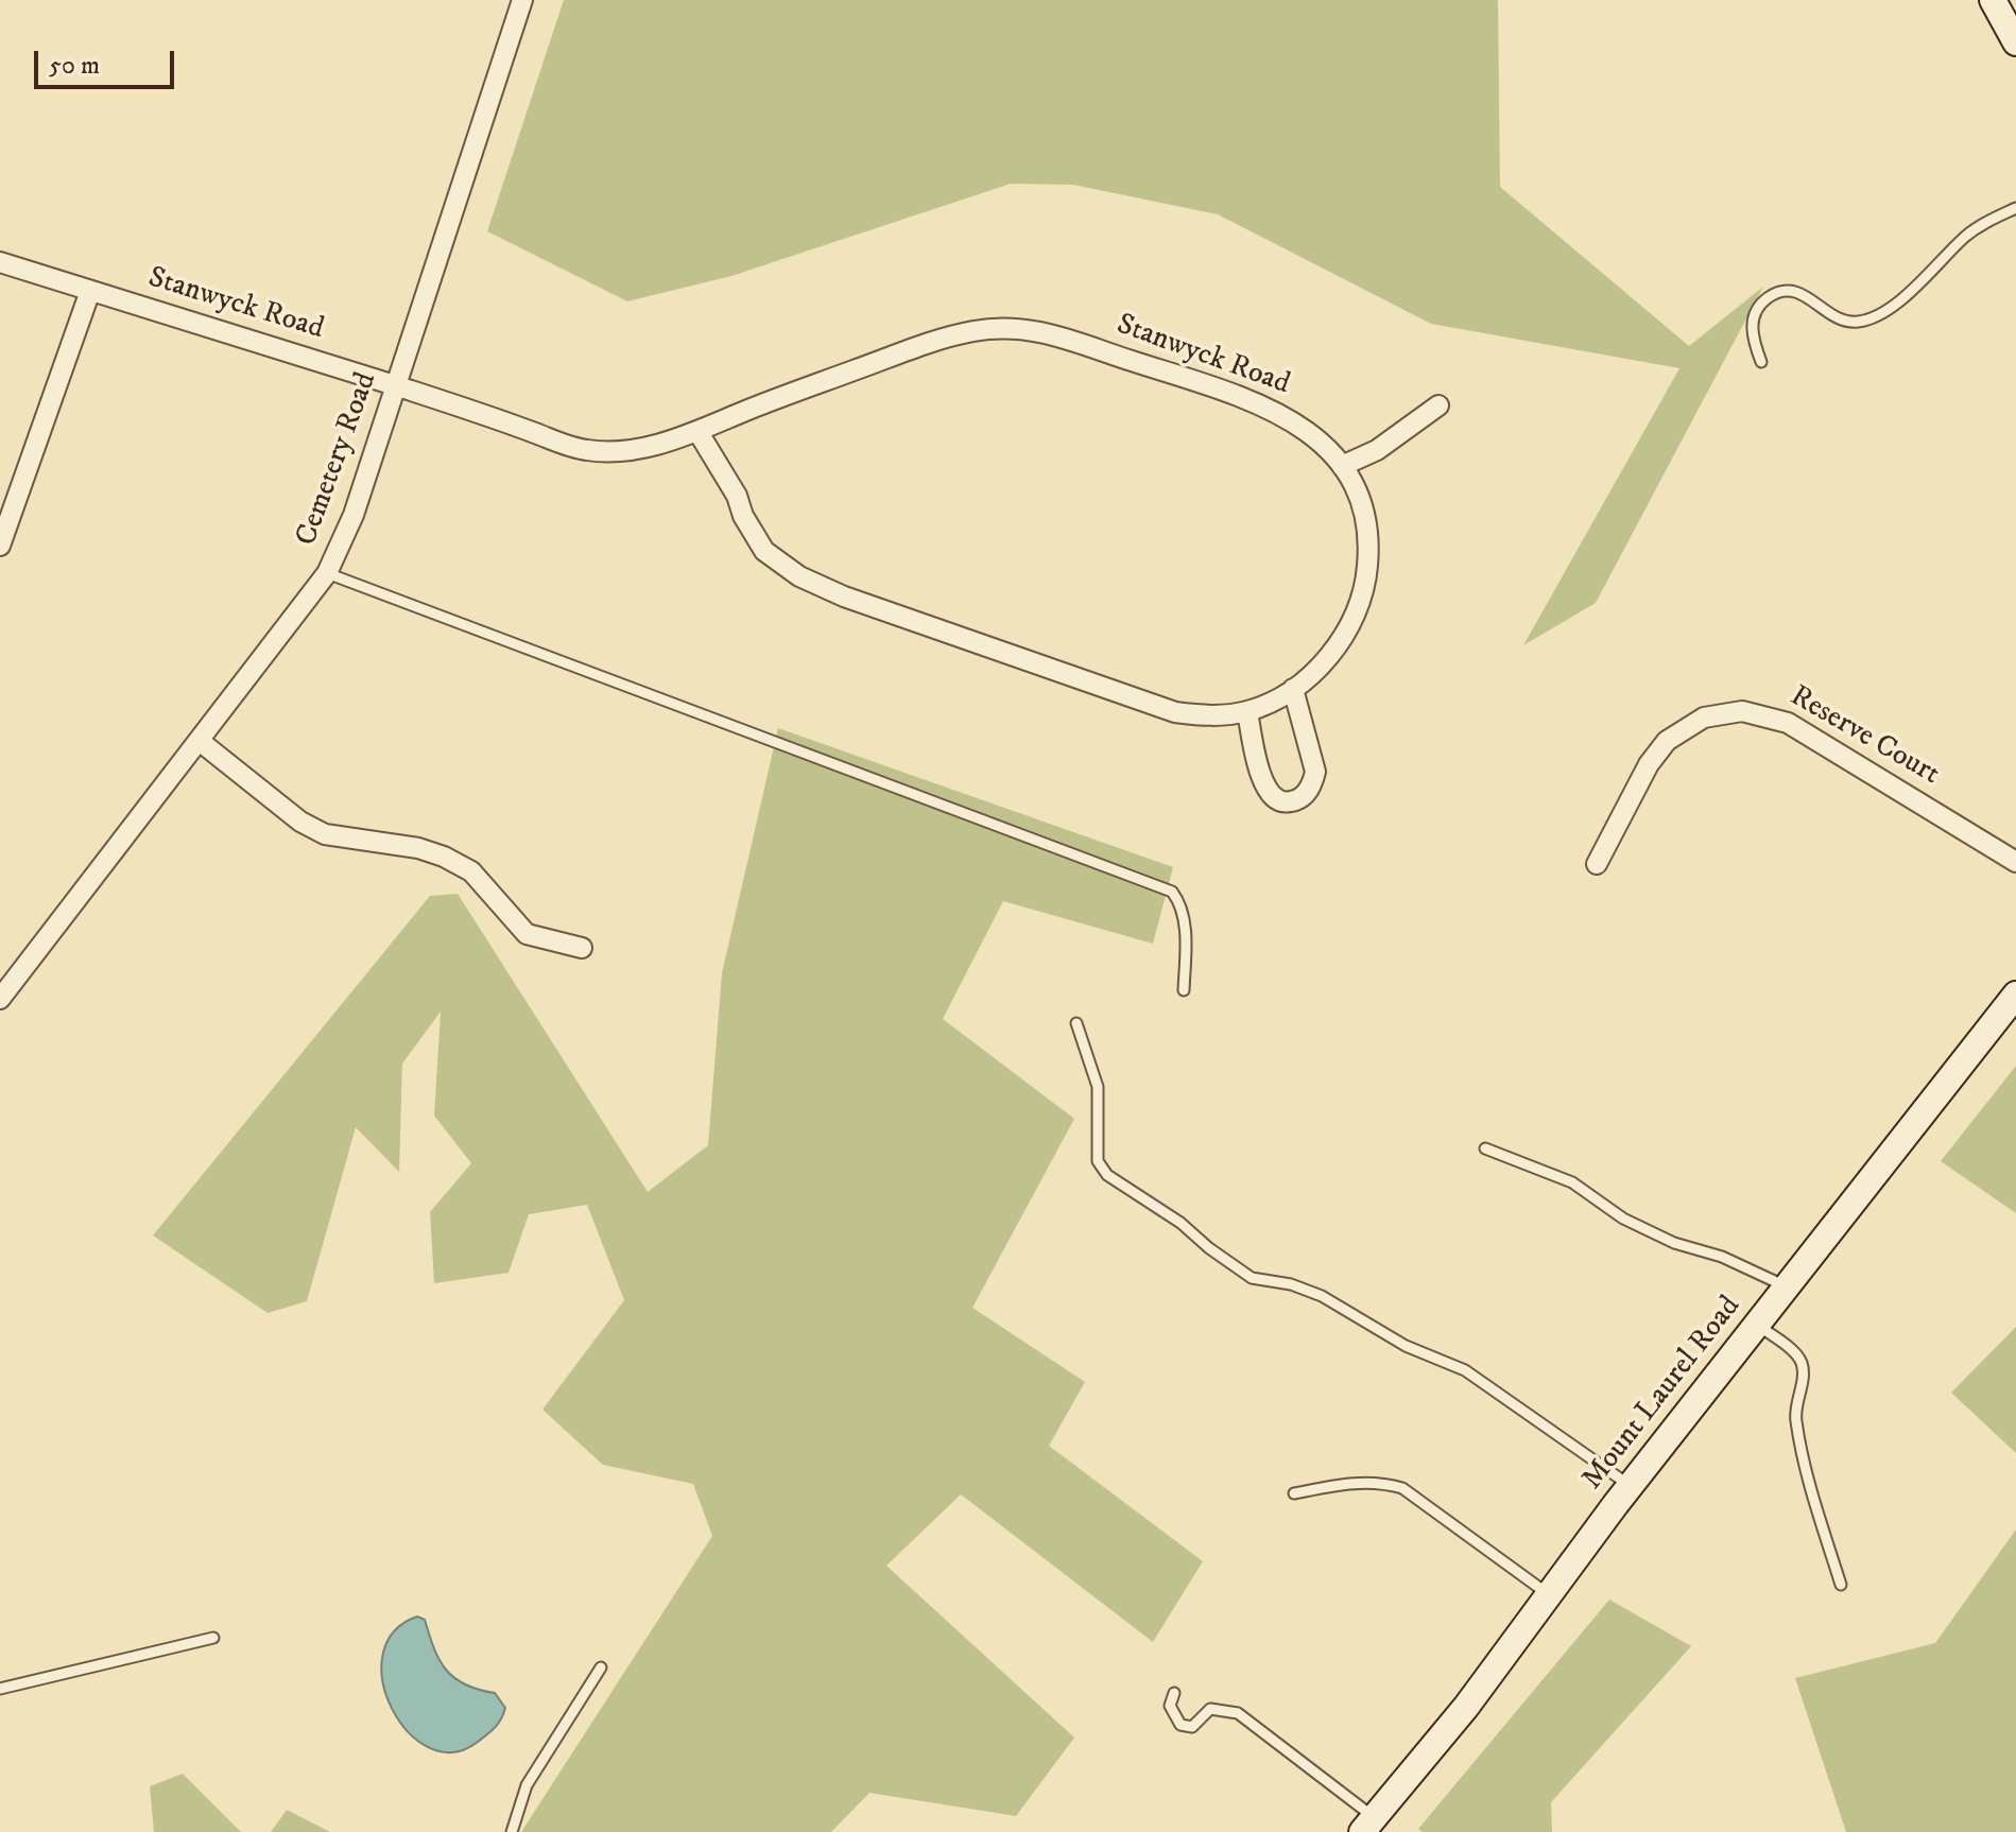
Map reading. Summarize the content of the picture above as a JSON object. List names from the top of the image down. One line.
{"streets":{"main road":["Mount Laurel Road"],"street":["Stanwyck Road","Cemetery Road","Reserve Court"]},"crossings":[["Stanwyck Road","Cemetery Road"]],"scale_bar":"50 m"}
